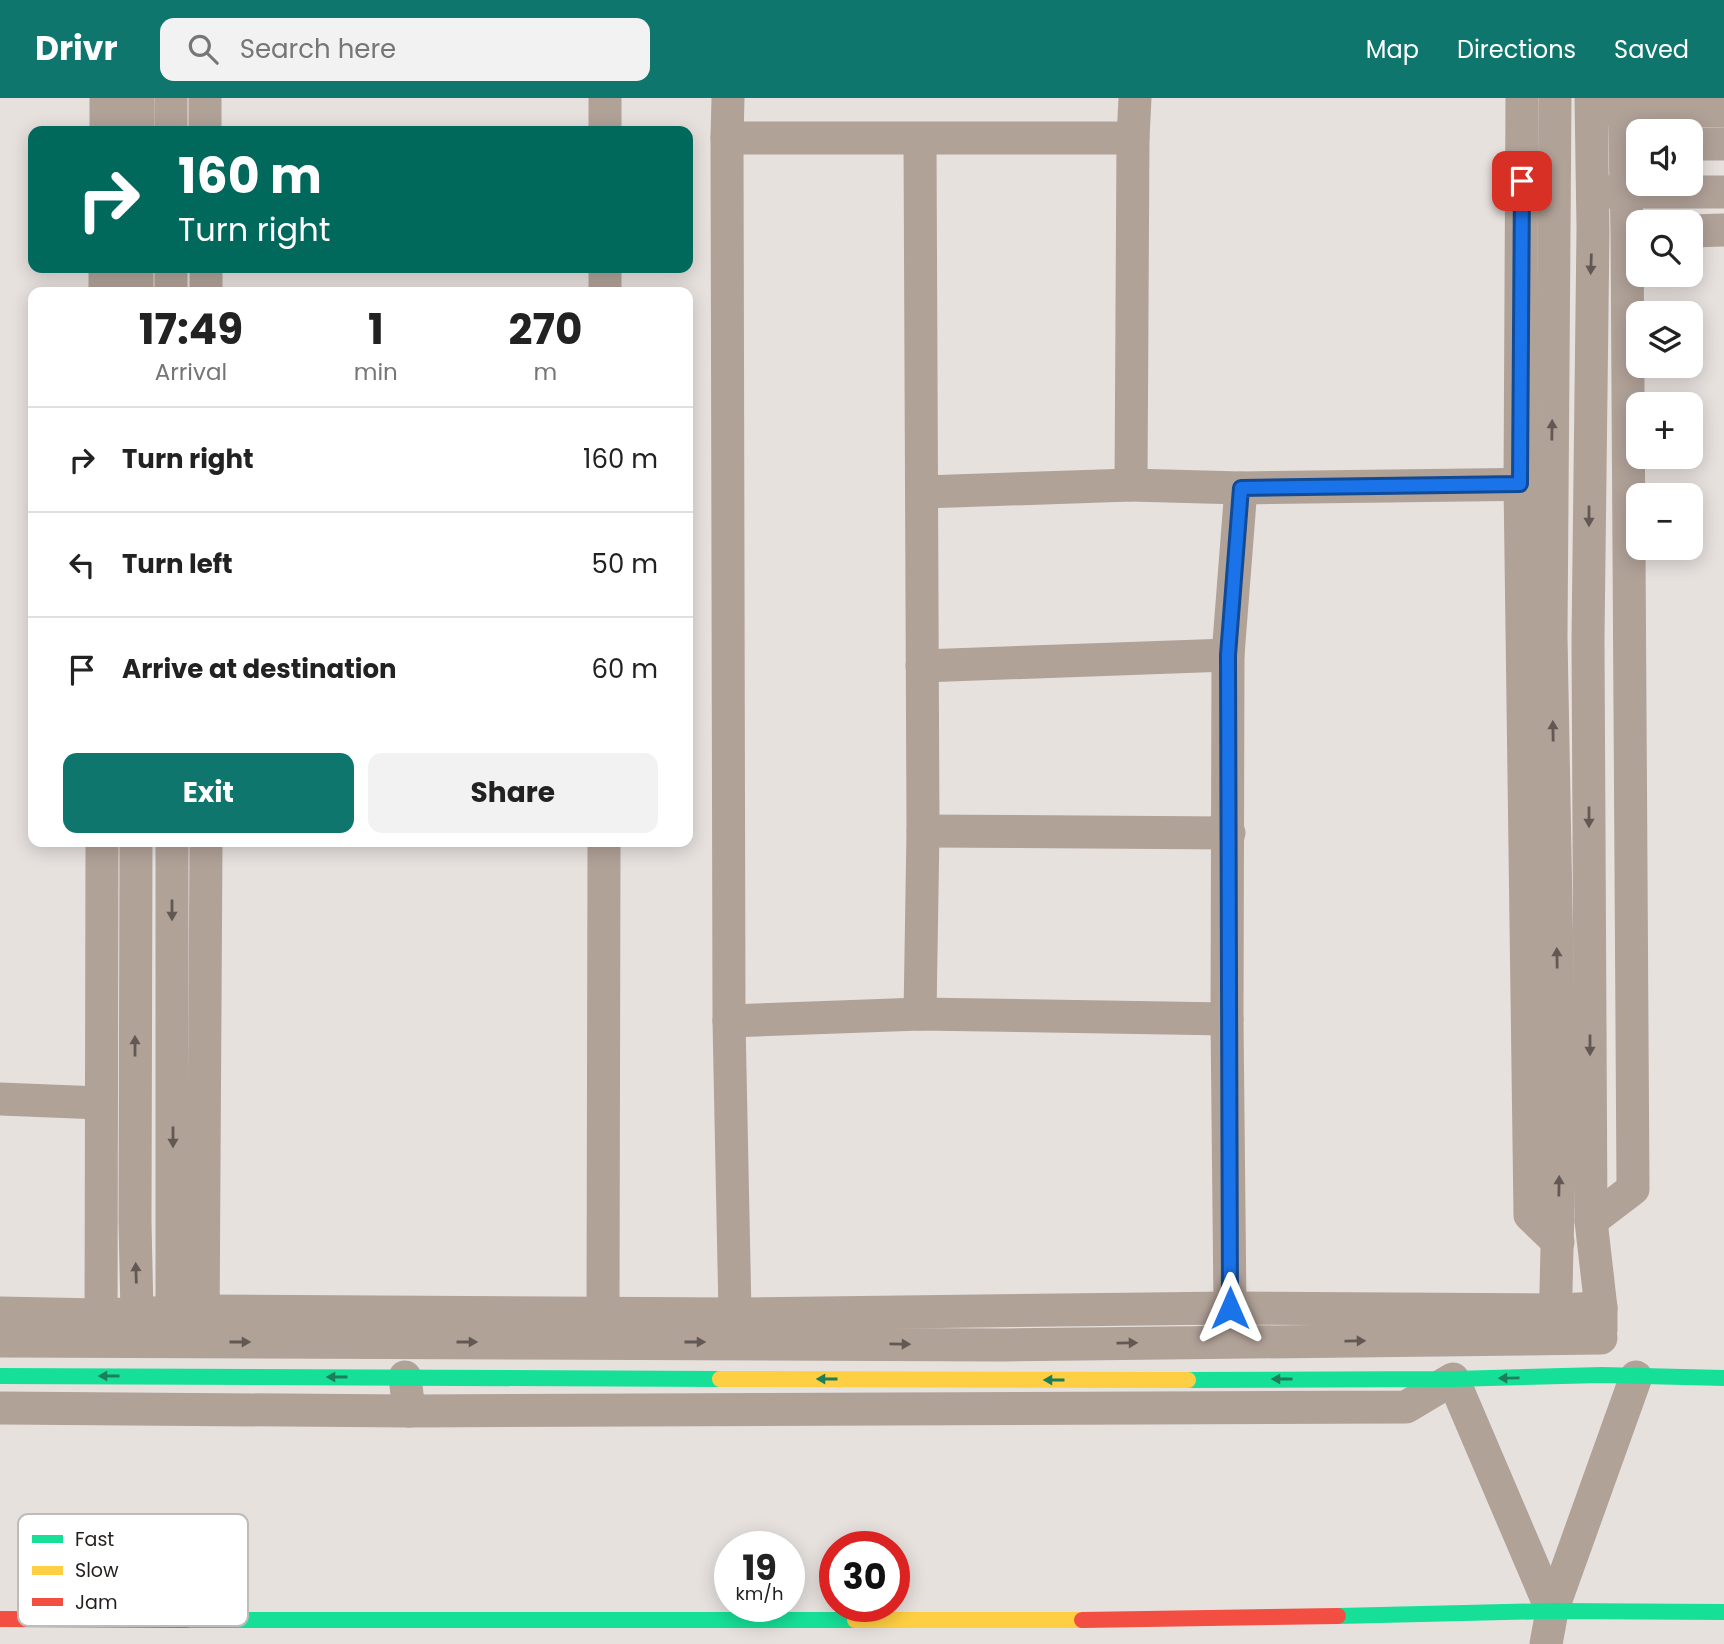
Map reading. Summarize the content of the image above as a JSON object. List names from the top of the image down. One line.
{"legend":["Fast","Slow","Jam"],"page":{"header":"Drivr","search":"Search here","nav":["Map","Directions","Saved"],"map_buttons":["+","−"],"turn":["160 m","Turn right"],"eta":["17:49","Arrival","1","min","270","m"],"list":[{"name":"Turn right","value":"160 m"},{"name":"Turn left","value":"50 m"},{"name":"Arrive at destination","value":"60 m"}],"buttons":["Exit","Share"],"speed":"19 km/h","limit":"30"}}
